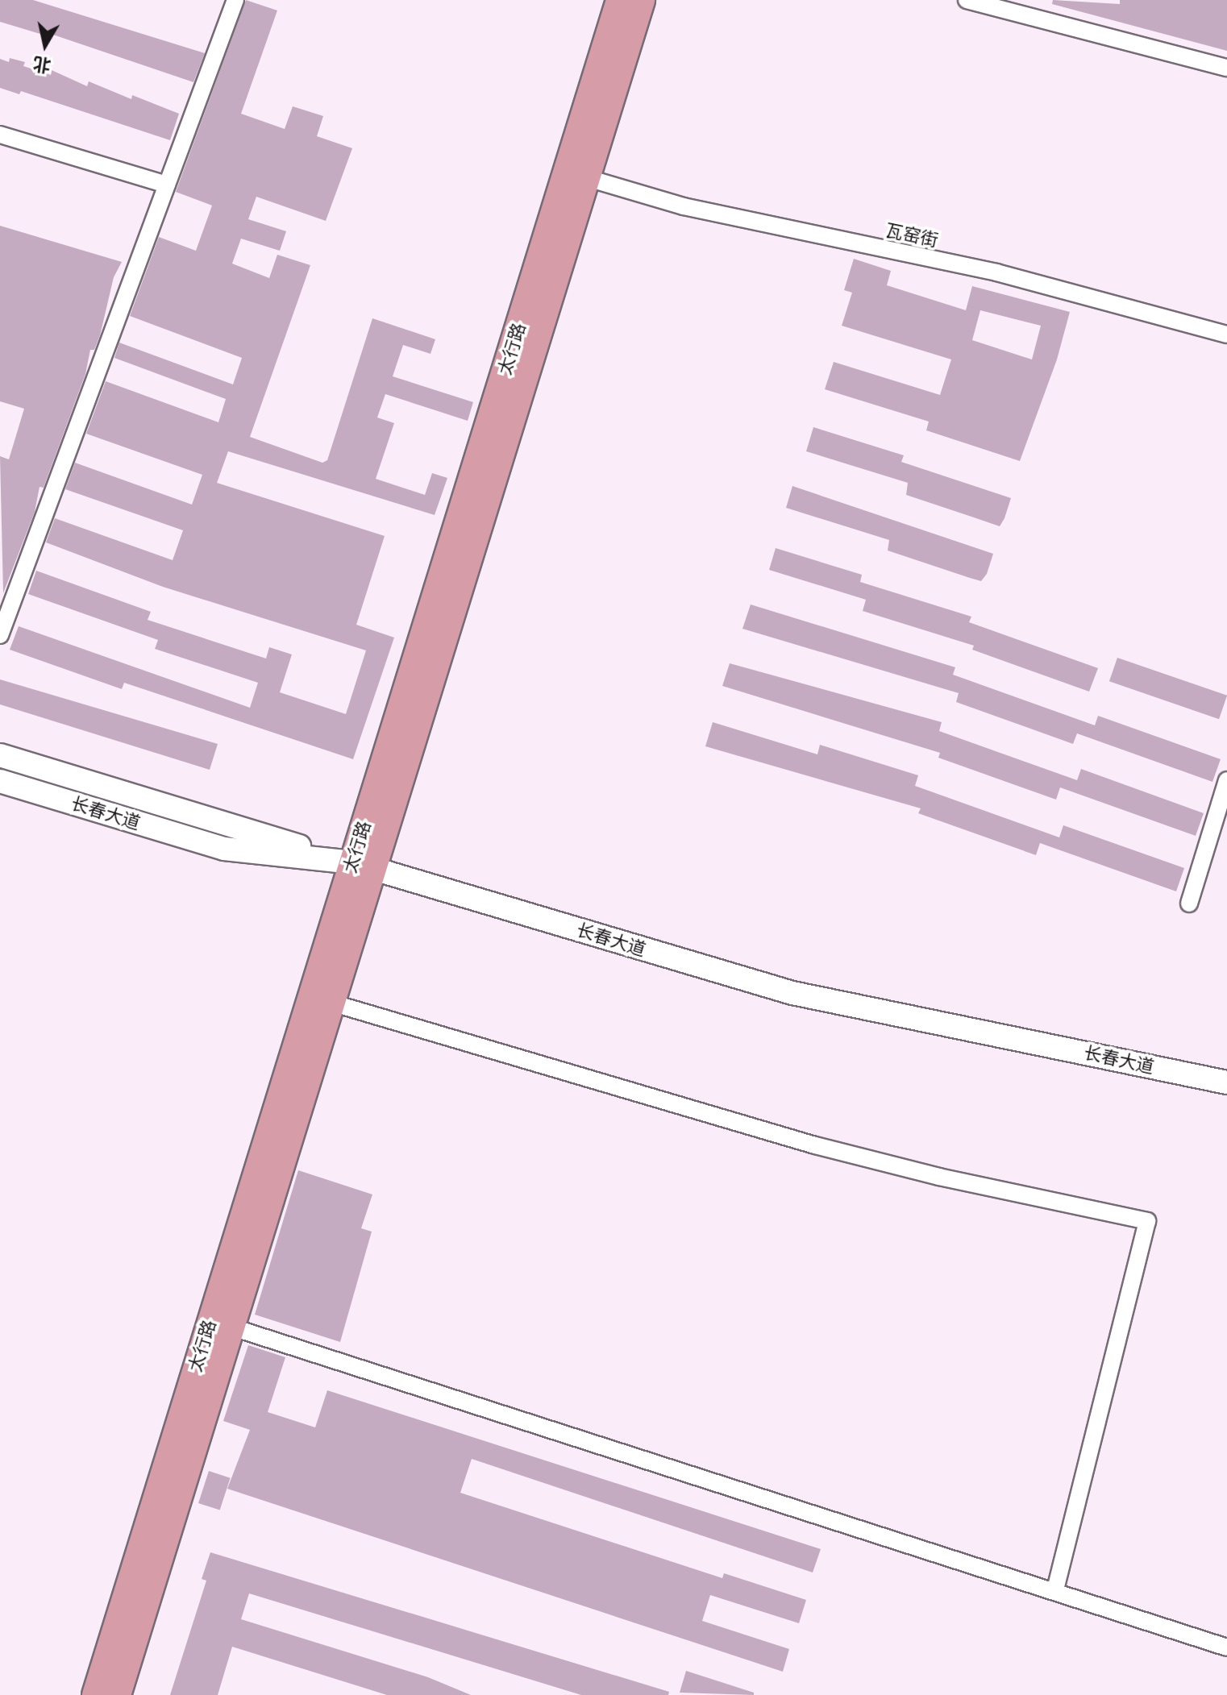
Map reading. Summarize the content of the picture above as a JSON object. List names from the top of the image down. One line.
{"streets":{"highway":["太行路"],"main road":["长春大道"],"street":["瓦窑街"]},"crossings":[["瓦窑街","太行路"],["太行路","长春大道"]],"north":"bottom"}
